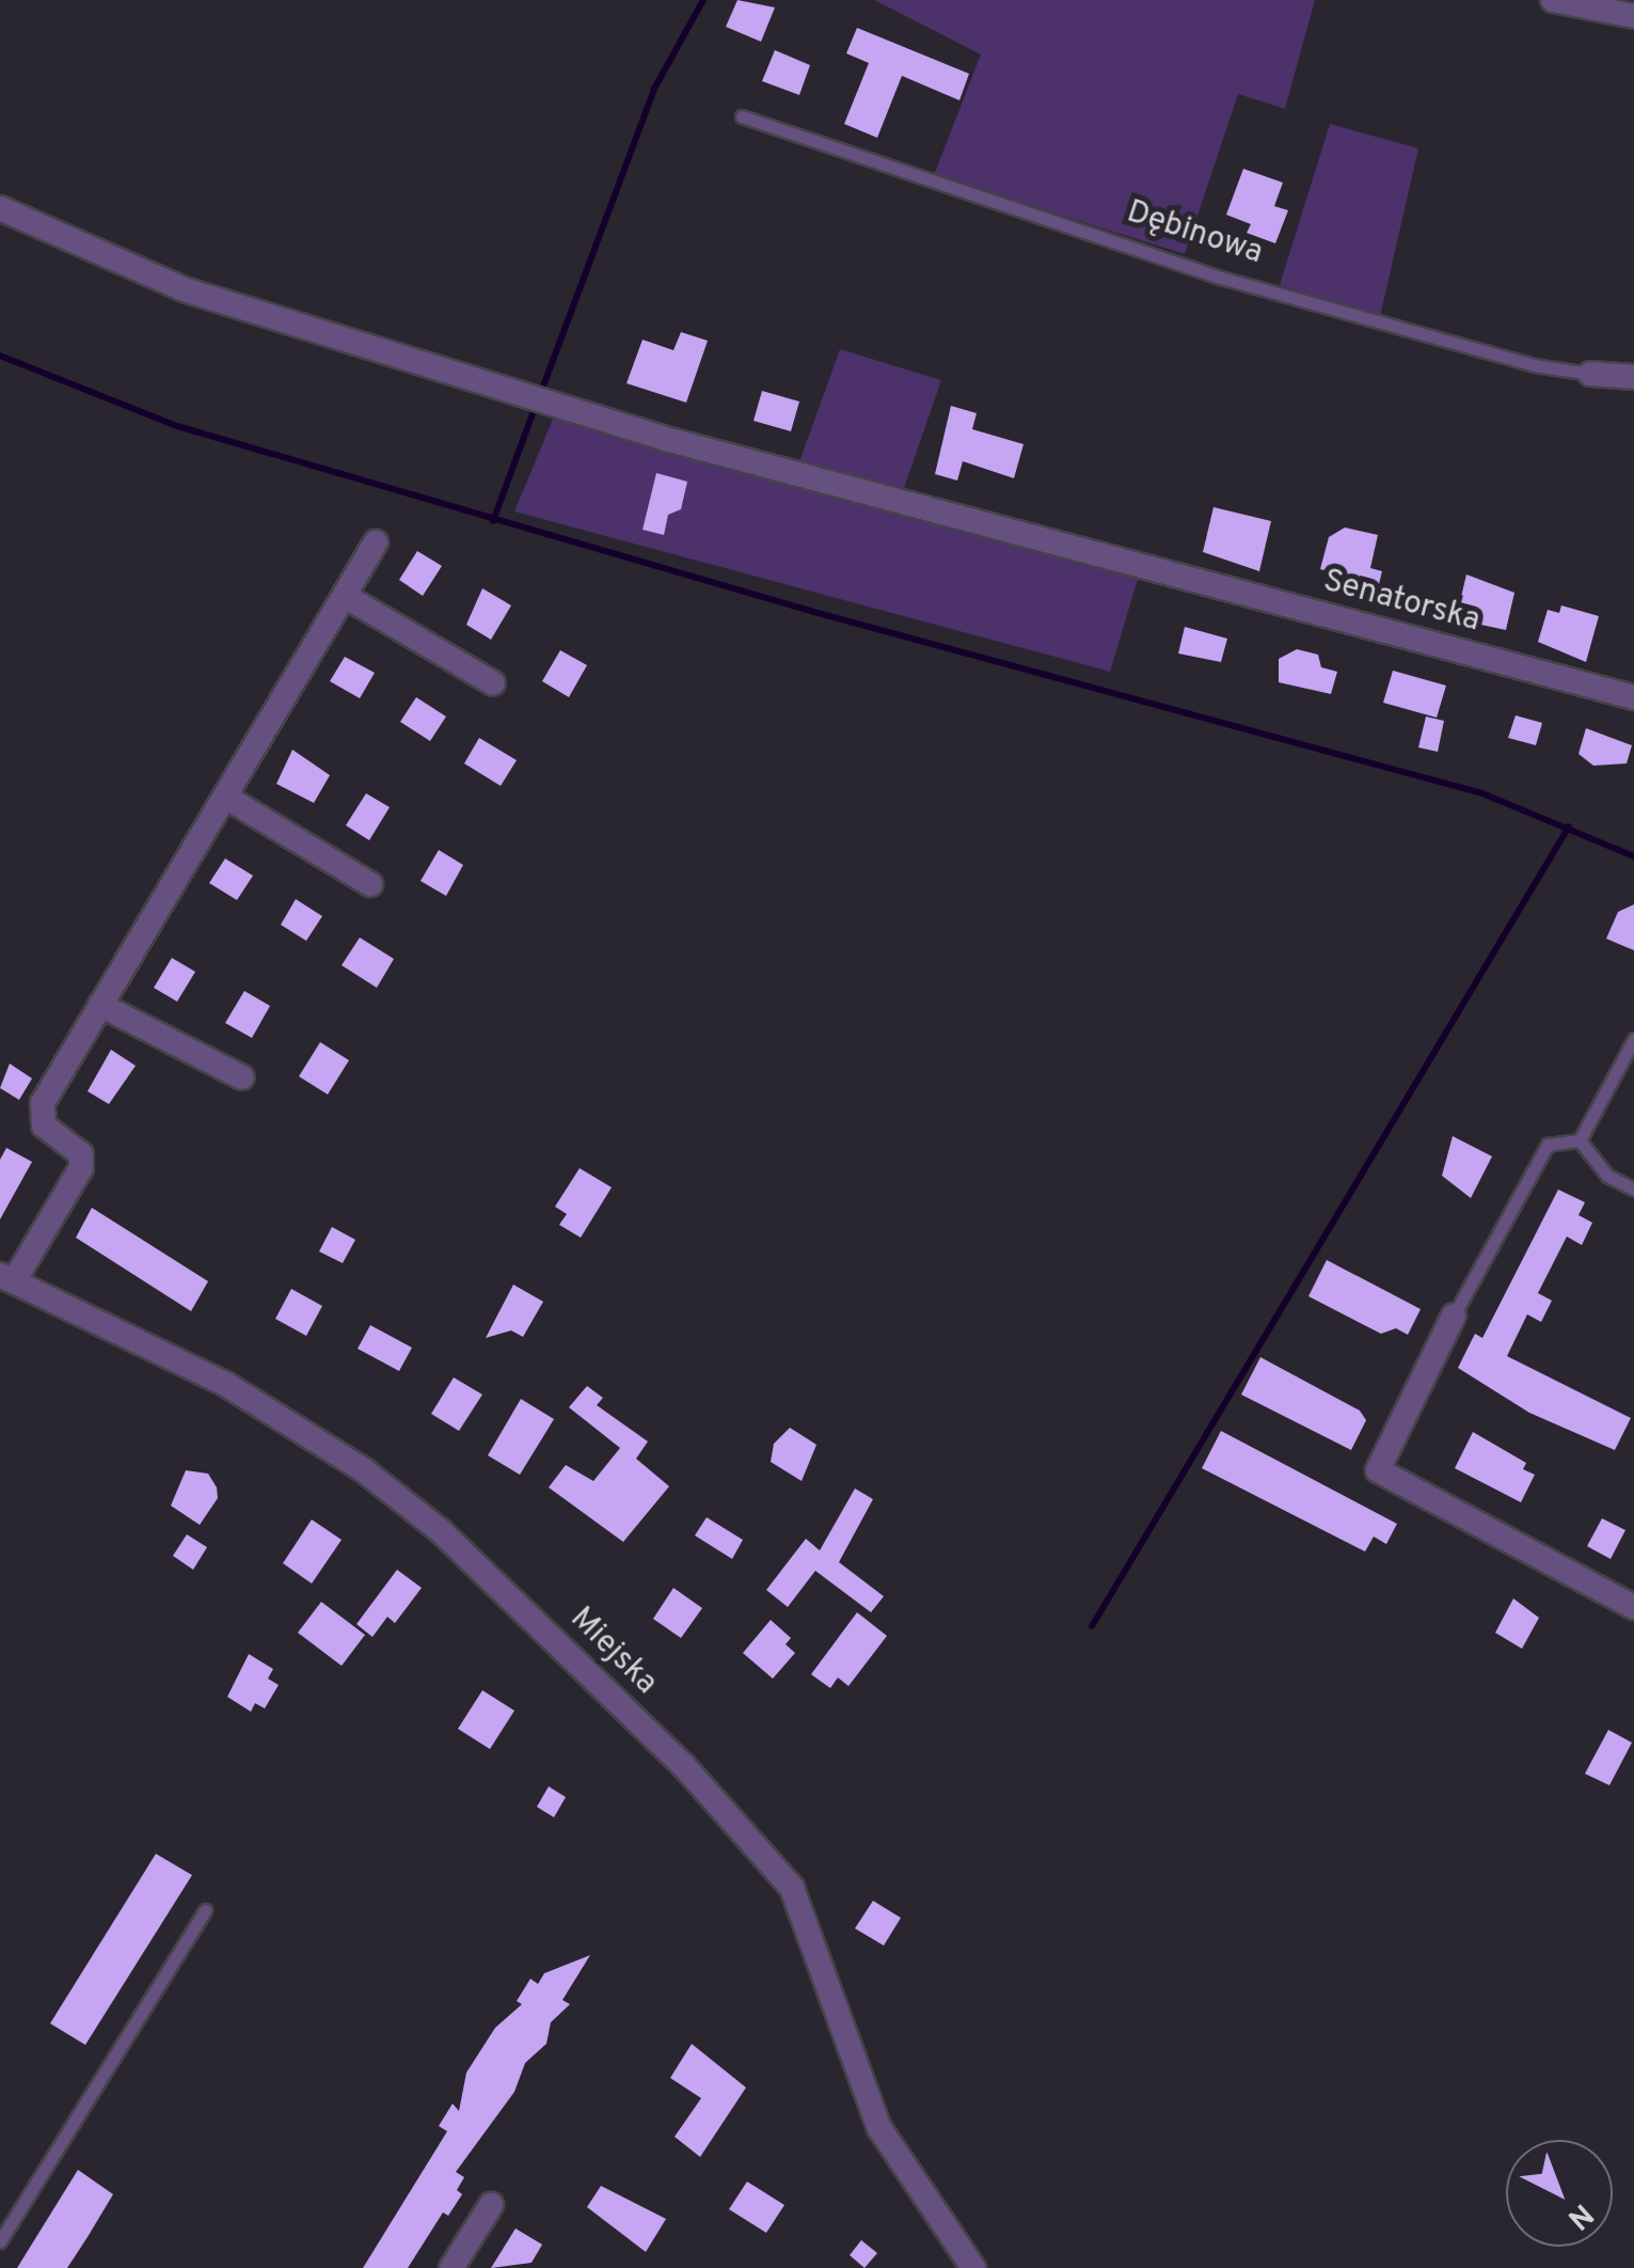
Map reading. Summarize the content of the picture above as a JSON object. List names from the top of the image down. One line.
{"streets":{"street":["Dębinowa","Senatorska","Miejska"]},"north":"bottom right"}
